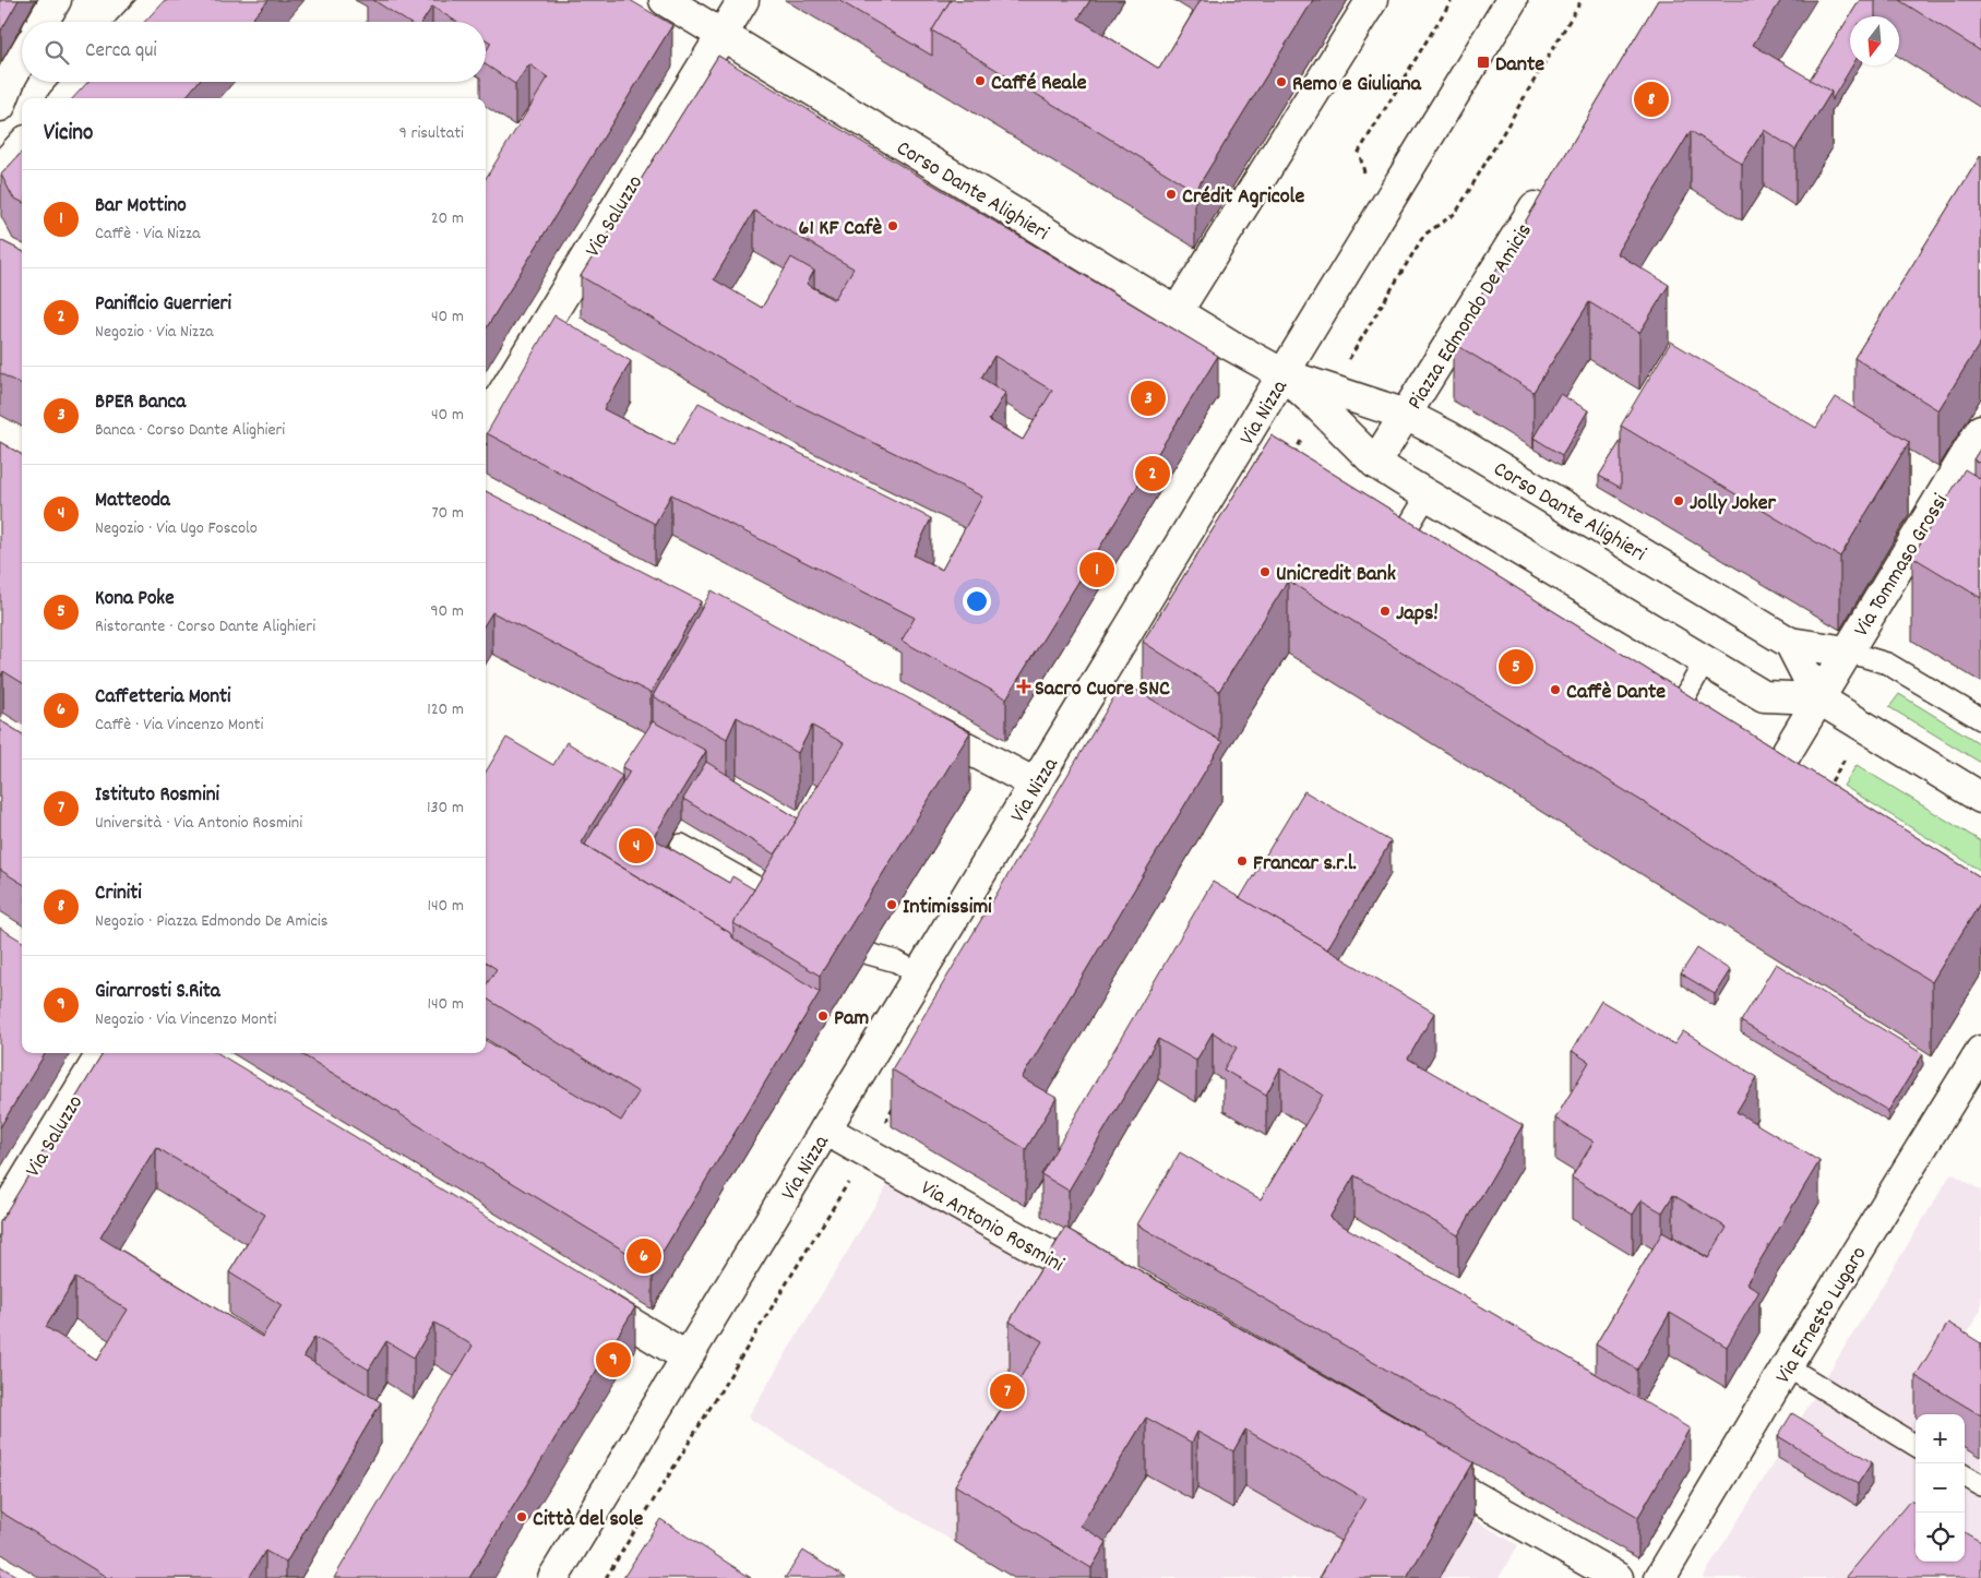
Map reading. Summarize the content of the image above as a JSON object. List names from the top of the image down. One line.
{"streets":{"street":["Corso Dante Alighieri","Via Saluzzo","Piazza Edmondo De Amicis","Via Nizza","Via Tommaso Grossi","Via Antonio Rosmini","Via Ernesto Lugaro"]},"crossings":[["Corso Dante Alighieri","Via Saluzzo"],["Corso Dante Alighieri","Piazza Edmondo De Amicis"],["Corso Dante Alighieri","Via Nizza"],["Corso Dante Alighieri","Via Tommaso Grossi"],["Via Nizza","Via Antonio Rosmini"]],"places":{"transit":["Dante"],"other":["Caffé Reale","Remo e Giuliana","Crédit Agricole","61 KF Cafè","Jolly Joker","UniCredit Bank","Japs!","Caffè Dante","Francar s.r.l.","Intimissimi","Pam","Città del sole"],"health":["Sacro Cuore SNC"]},"north":"bottom","page":{"search":"Cerca qui","pins":["8","3","2","1","5","4","6","9","7"],"heading":["Vicino","9 risultati"],"list":[{"mark":"1","name":"Bar Mottino","note":"Caffè · Via Nizza","value":"20 m"},{"mark":"2","name":"Panificio Guerrieri","note":"Negozio · Via Nizza","value":"40 m"},{"mark":"3","name":"BPER Banca","note":"Banca · Corso Dante Alighieri","value":"40 m"},{"mark":"4","name":"Matteoda","note":"Negozio · Via Ugo Foscolo","value":"70 m"},{"mark":"5","name":"Kona Poke","note":"Ristorante · Corso Dante Alighieri","value":"90 m"},{"mark":"6","name":"Caffetteria Monti","note":"Caffè · Via Vincenzo Monti","value":"120 m"},{"mark":"7","name":"Istituto Rosmini","note":"Università · Via Antonio Rosmini","value":"130 m"},{"mark":"8","name":"Criniti","note":"Negozio · Piazza Edmondo De Amicis","value":"140 m"},{"mark":"9","name":"Girarrosti S.Rita","note":"Negozio · Via Vincenzo Monti","value":"140 m"}],"map_buttons":["+","−"]}}
